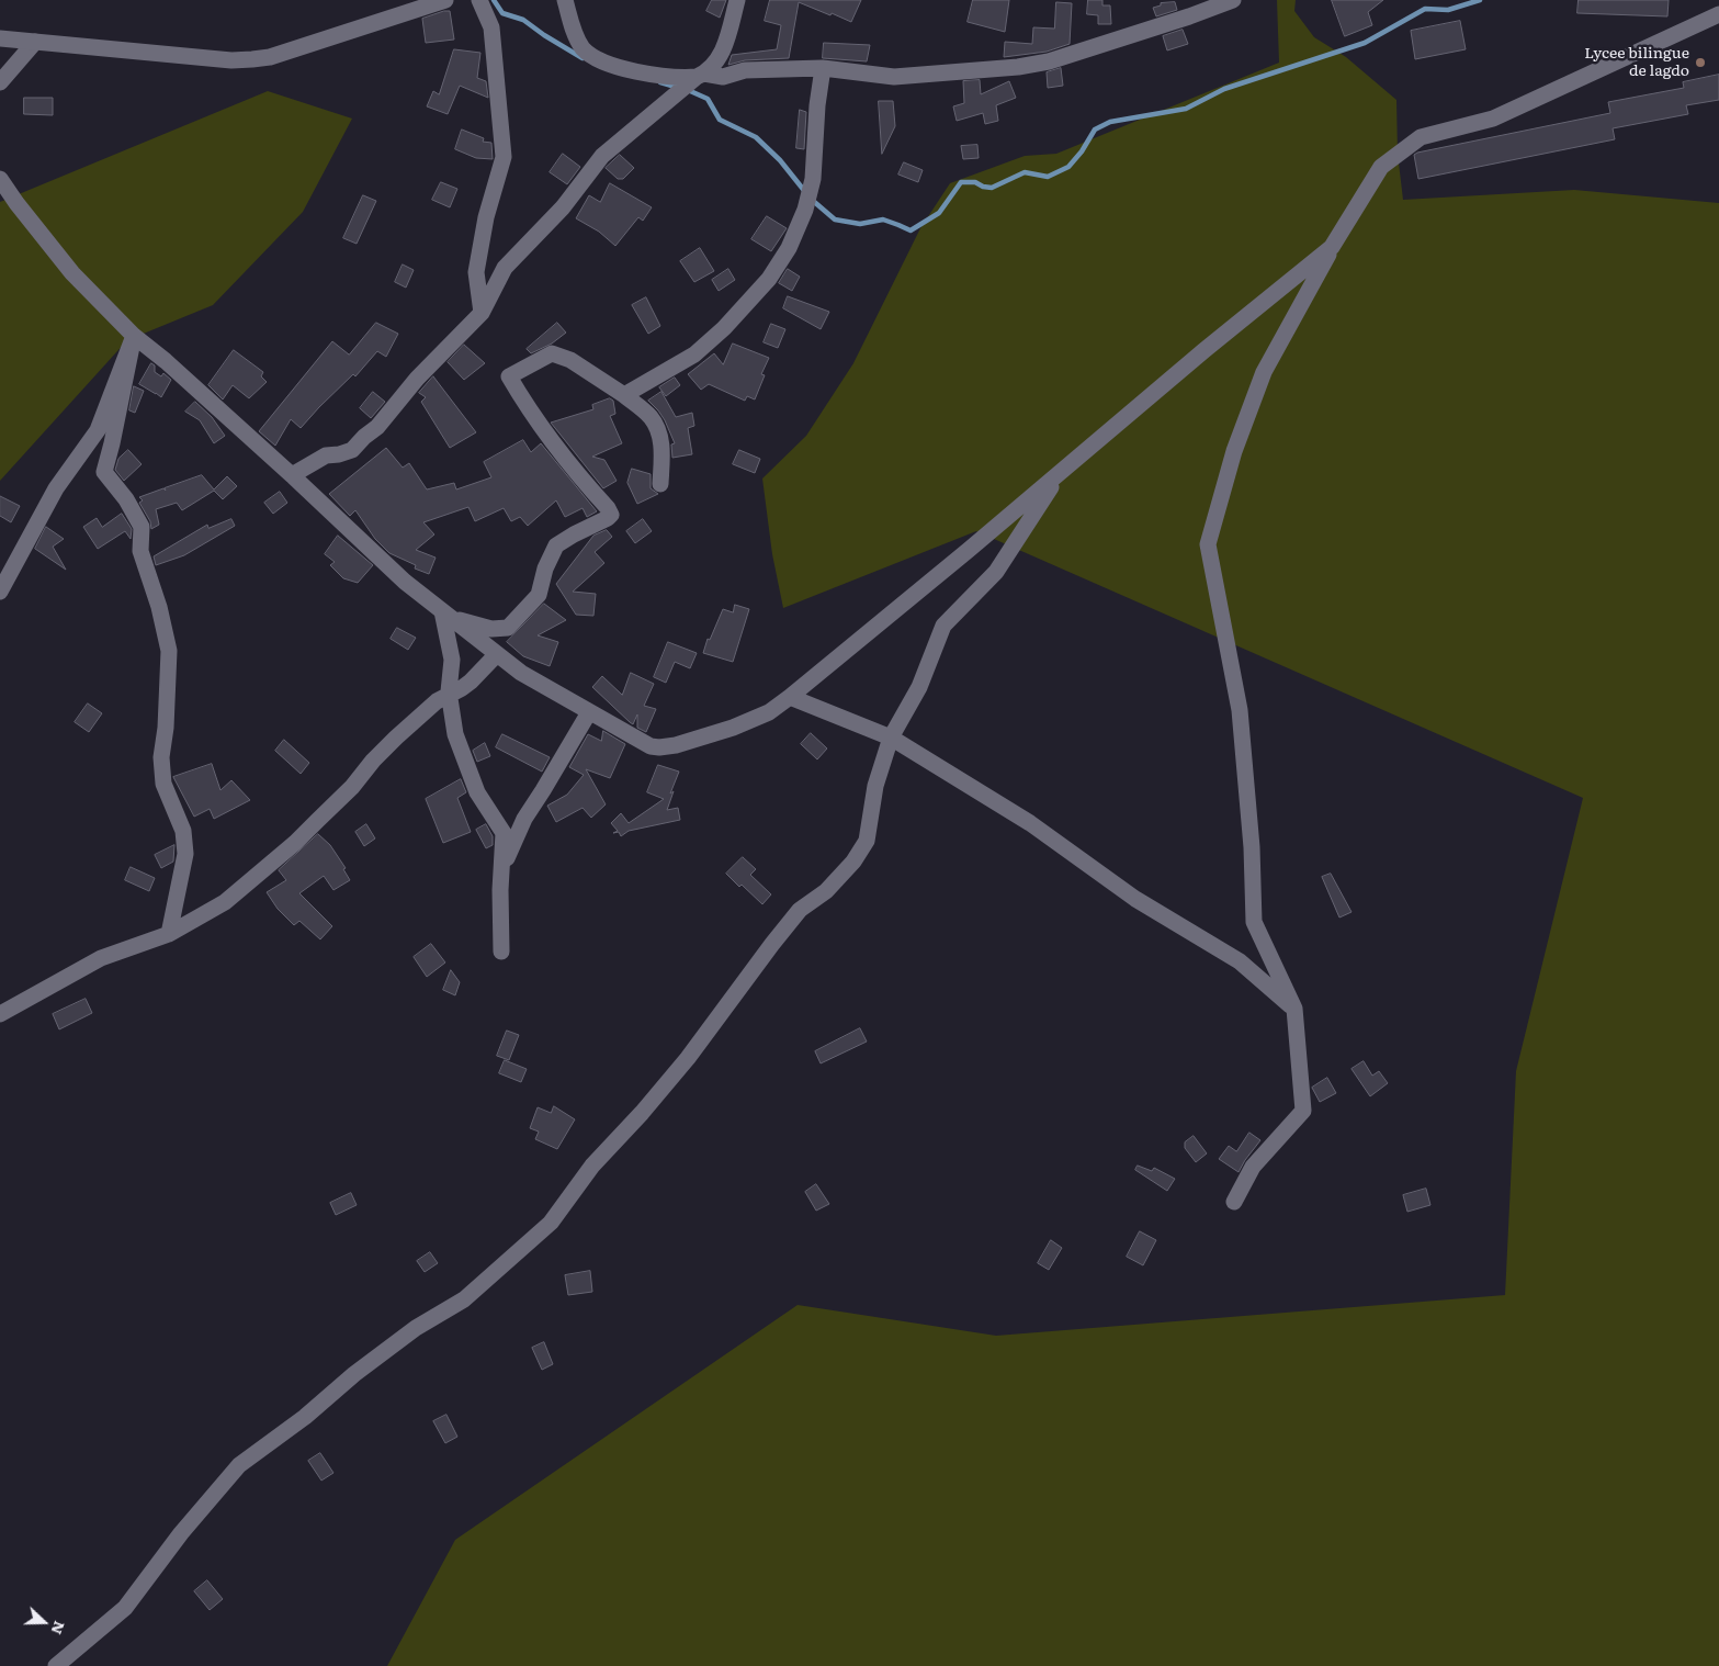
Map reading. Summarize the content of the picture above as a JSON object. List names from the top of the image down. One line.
{"places":["Lycee bilingue de lagdo"],"north":"right"}
